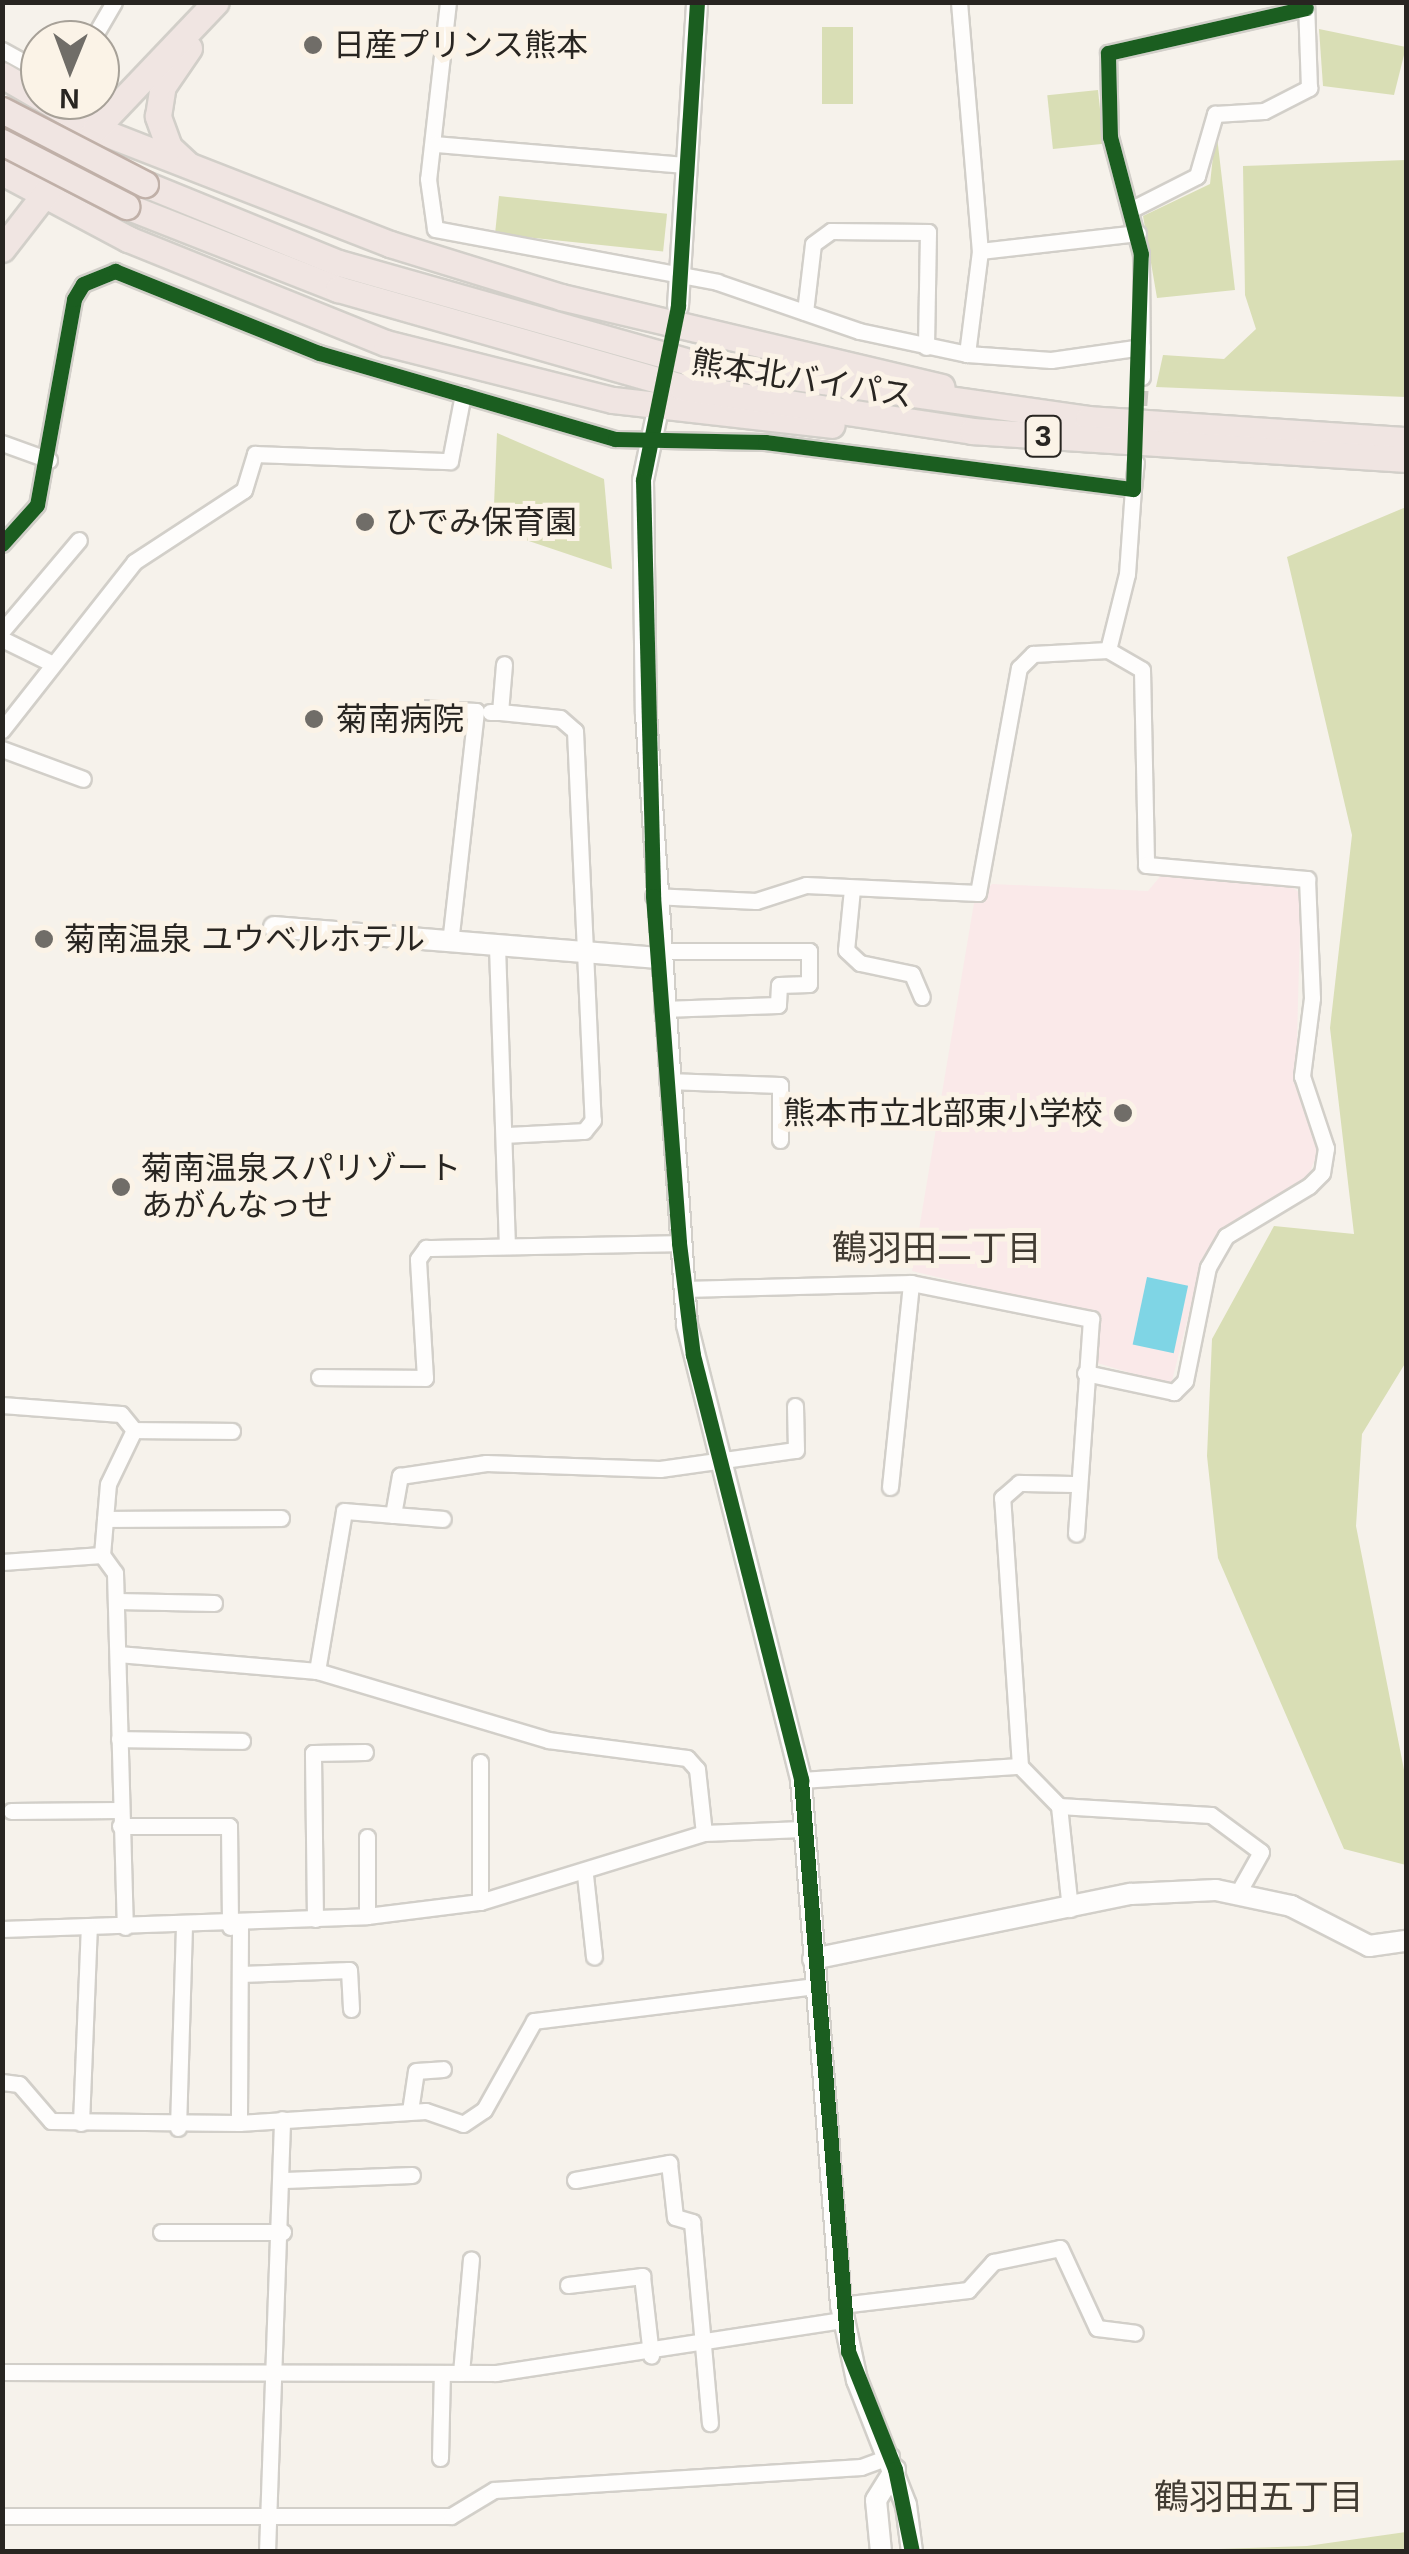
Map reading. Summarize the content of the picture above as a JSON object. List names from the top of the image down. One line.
{"streets":{"highway":["熊本北バイパス","3"]},"districts":["鶴羽田二丁目","鶴羽田五丁目"],"places":["日産プリンス熊本","ひでみ保育園","菊南病院","菊南温泉 ユウベルホテル","熊本市立北部東小学校","菊南温泉スパリゾート あがんなっせ"],"north":"bottom"}
